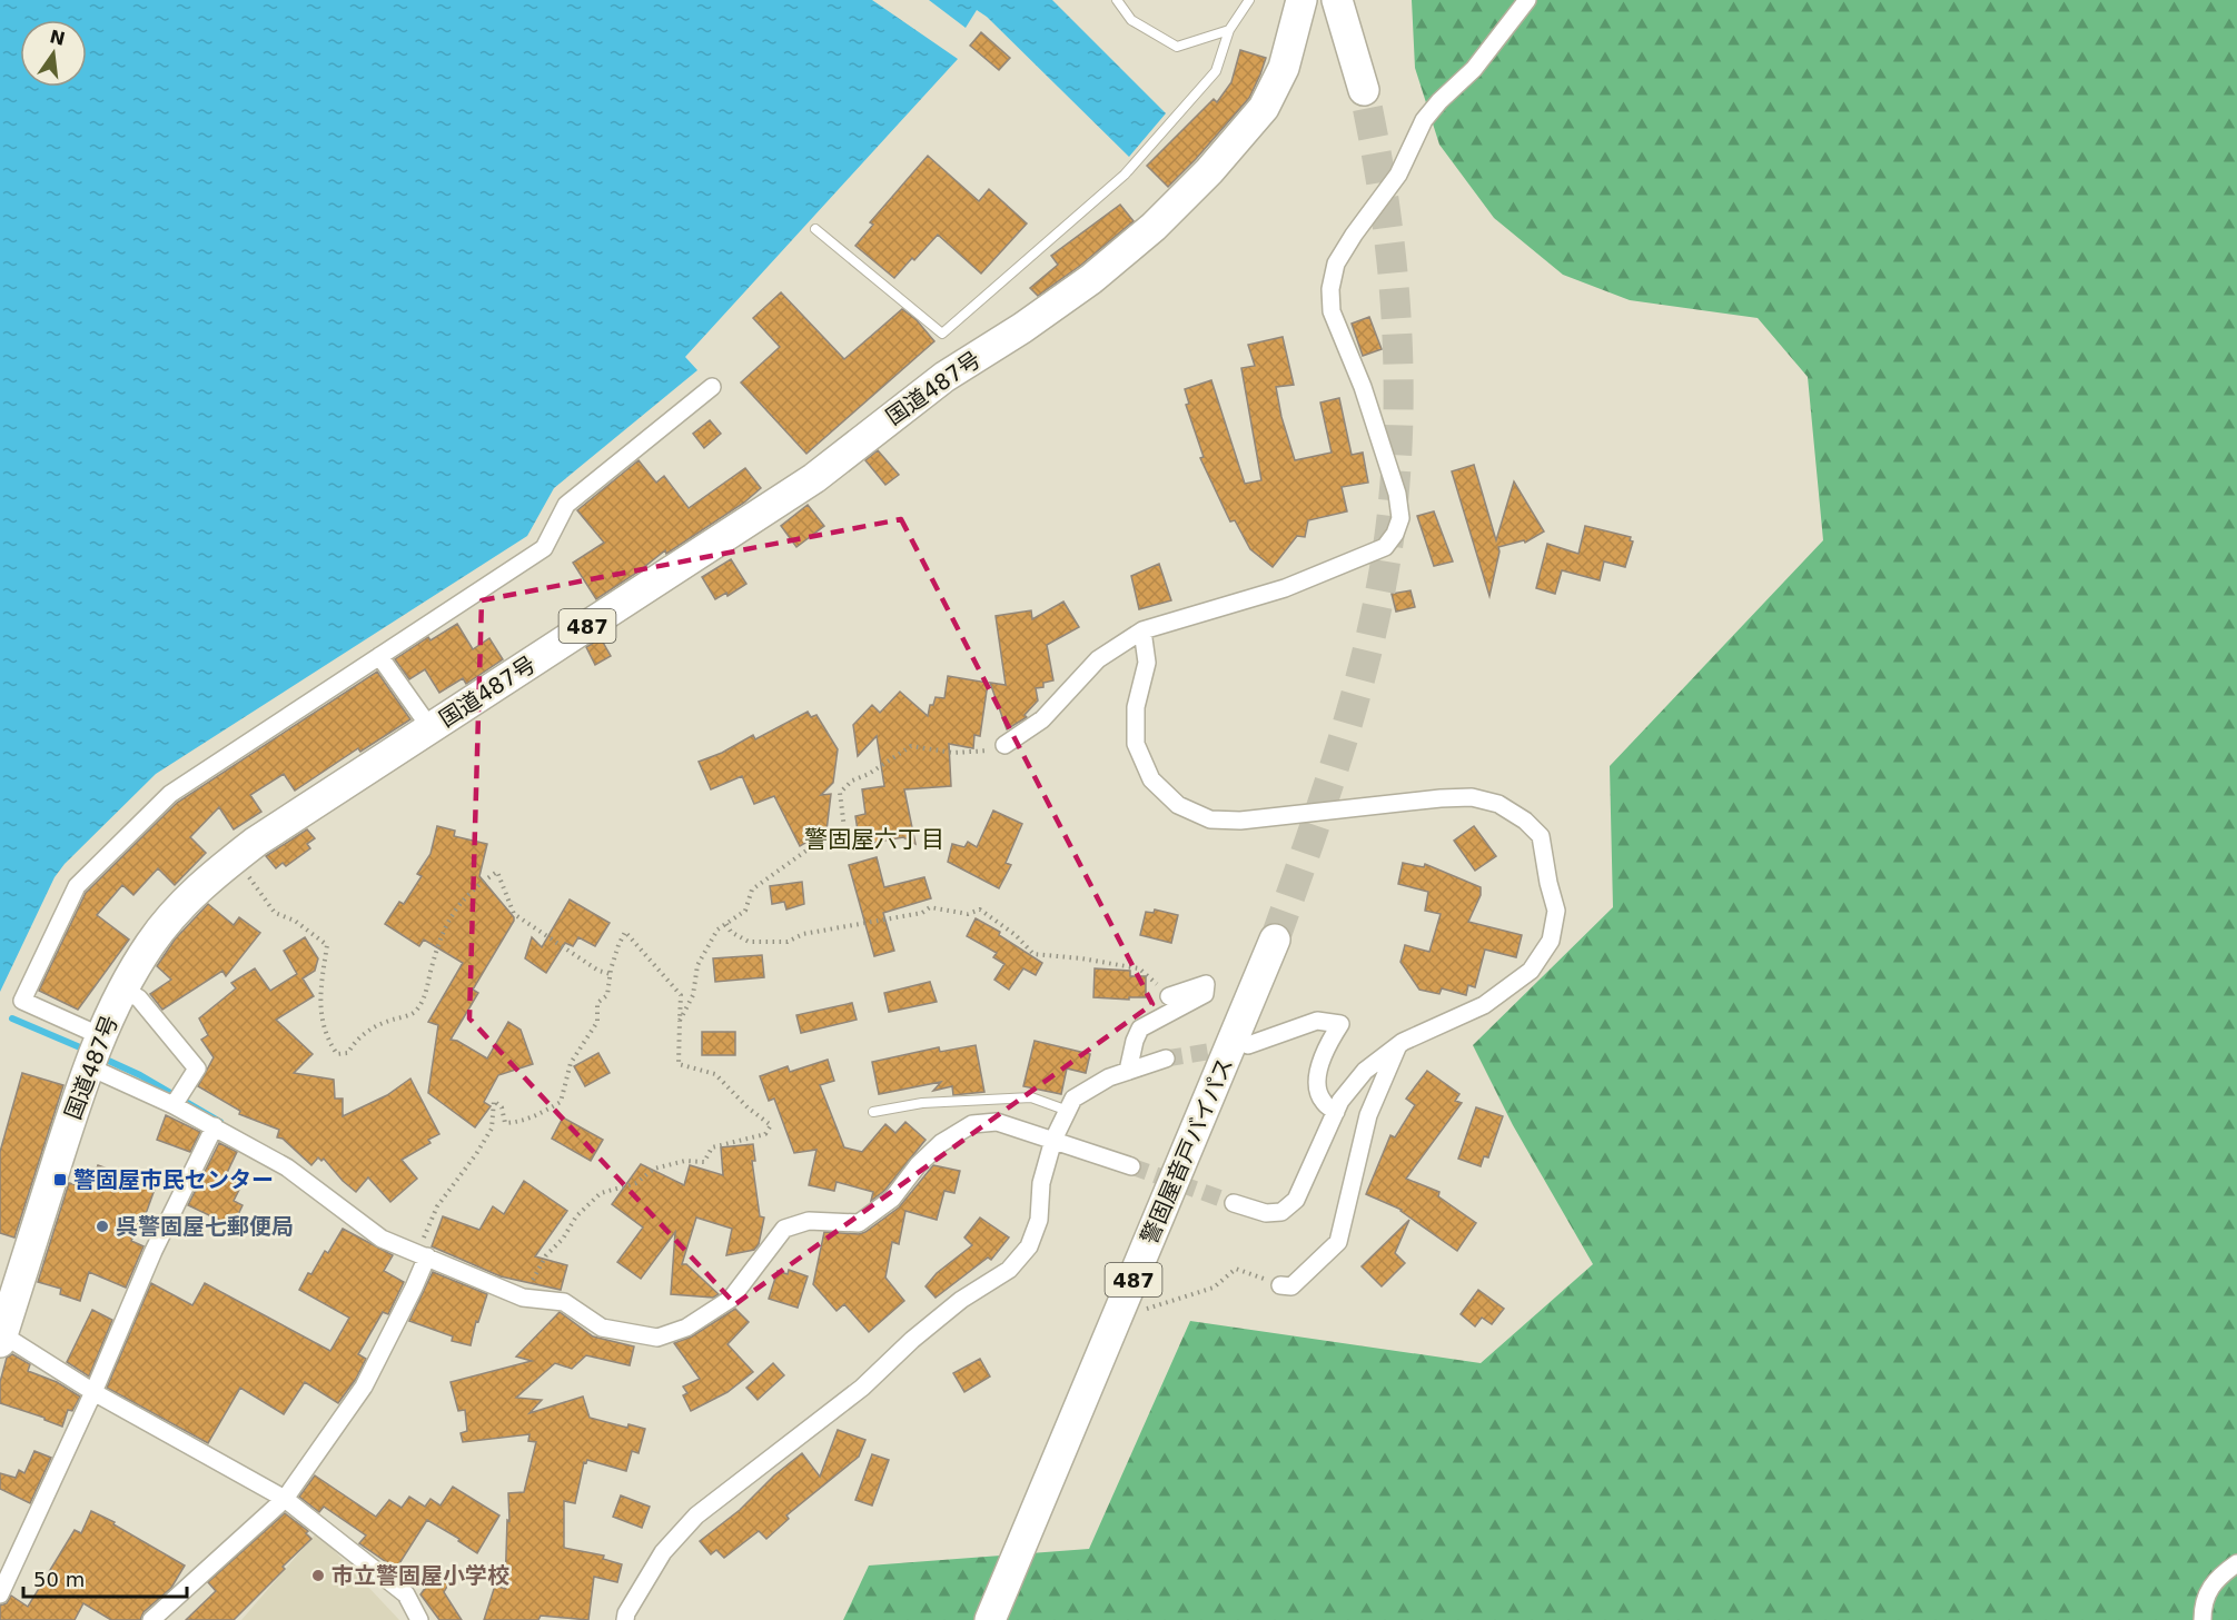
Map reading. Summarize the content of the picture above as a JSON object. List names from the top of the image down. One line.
{"streets":{"highway":["国道487号","487","警固屋音戸バイパス"]},"districts":["警固屋六丁目"],"places":{"transit":["警固屋市民センター"],"other":["呉警固屋七郵便局","市立警固屋小学校"]},"scale_bar":"50 m","north":"top"}
